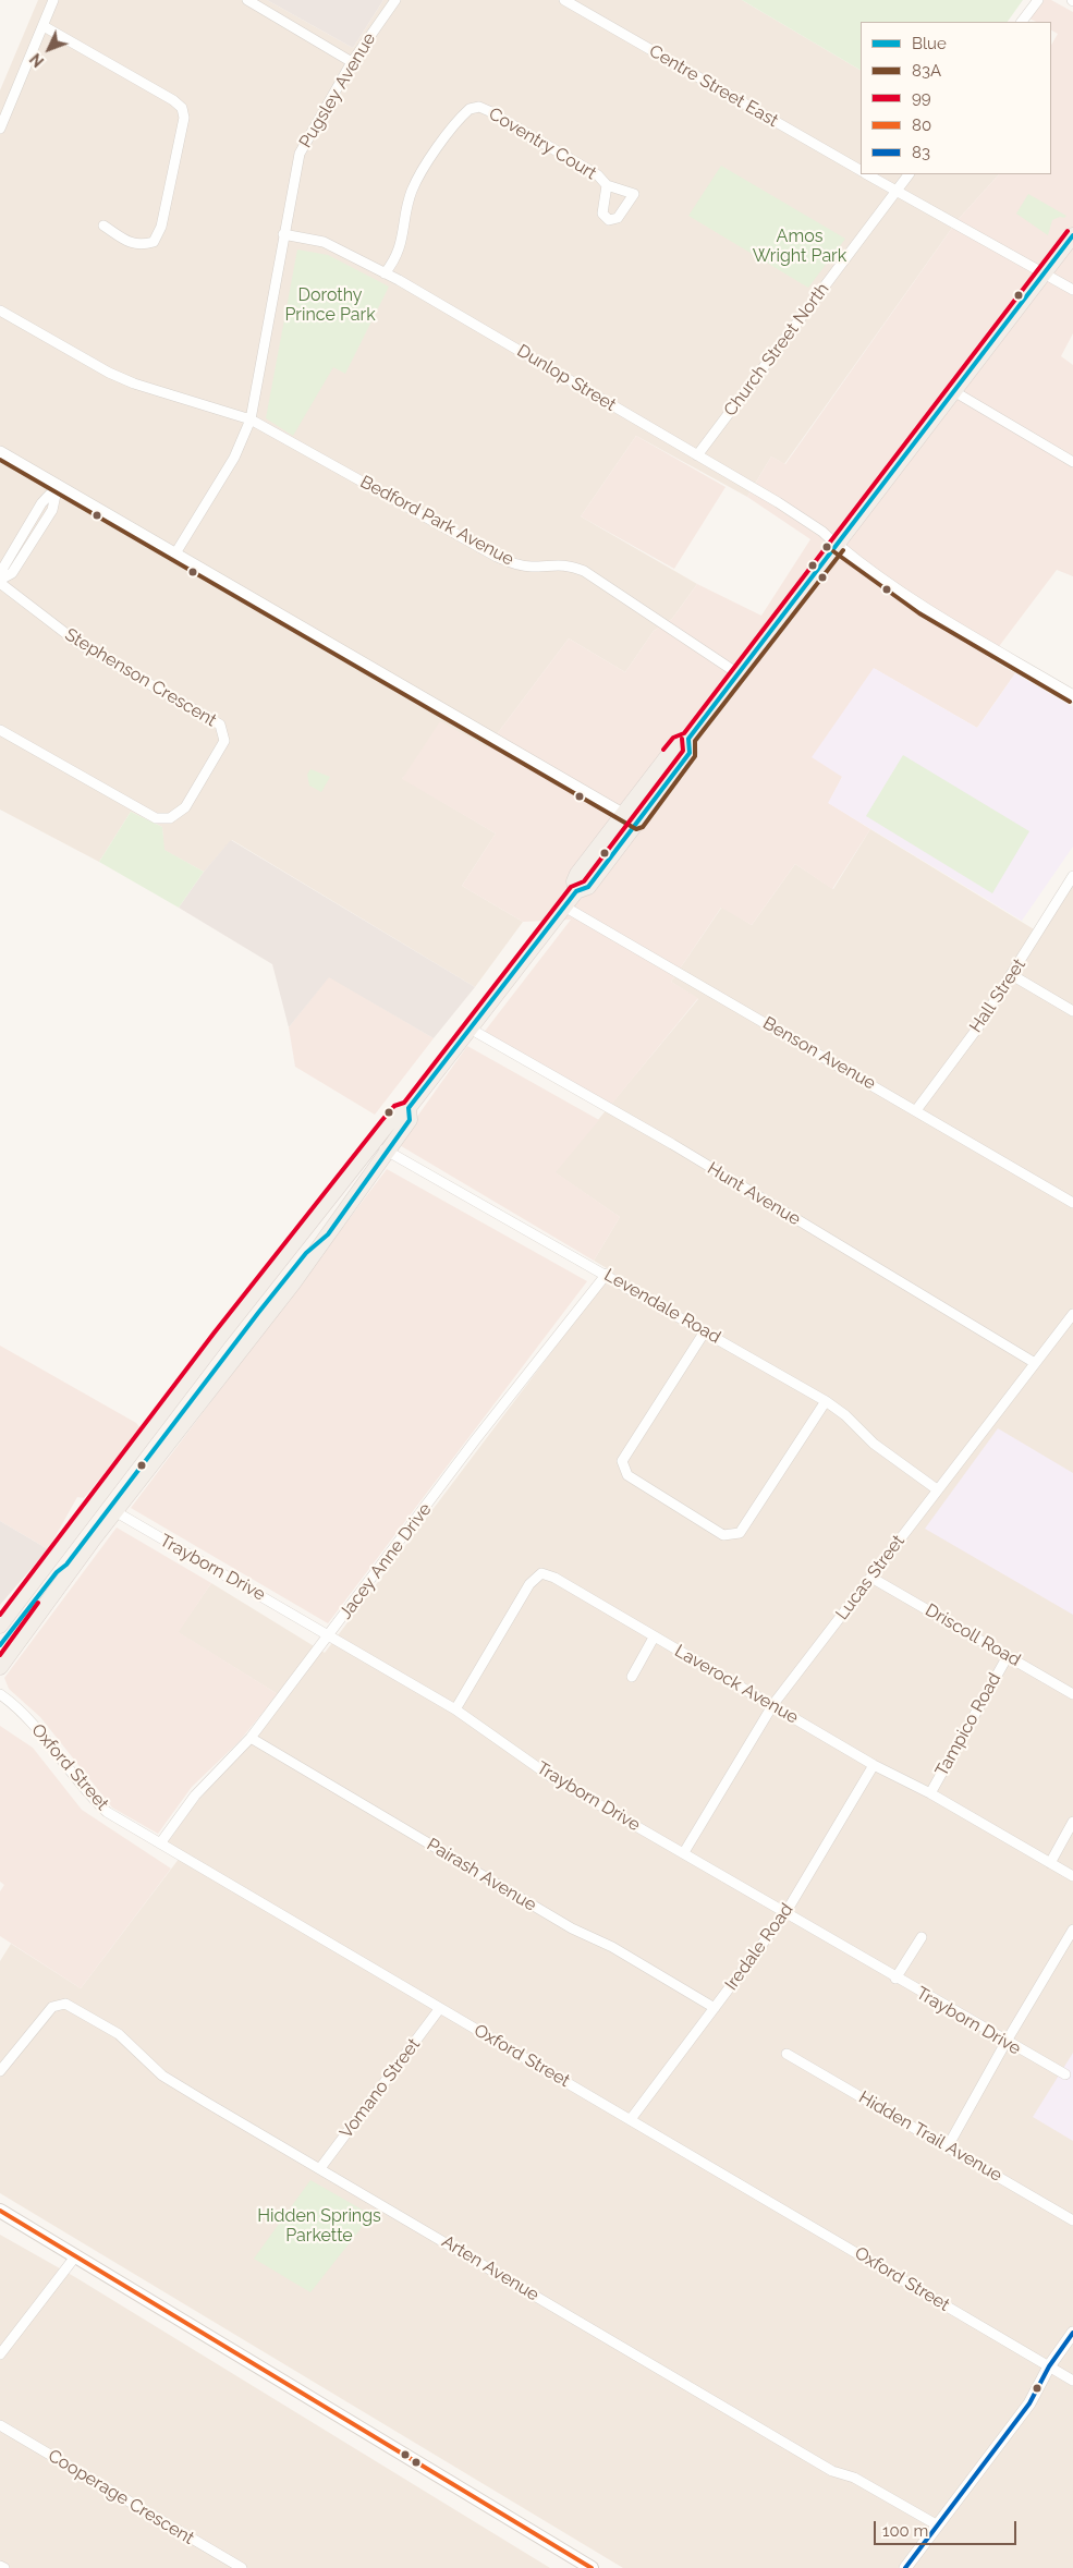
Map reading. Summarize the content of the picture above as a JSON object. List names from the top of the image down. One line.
{"streets":{"street":["Centre Street East","Pugsley Avenue","Coventry Court","Church Street North","Dunlop Street","Bedford Park Avenue","Stephenson Crescent","Hall Street","Benson Avenue","Hunt Avenue","Levendale Road","Jacey Anne Drive","Trayborn Drive","Lucas Street","Driscoll Road","Laverock Avenue","Tampico Road","Oxford Street","Pairash Avenue","Iredale Road","Vomano Street","Hidden Trail Avenue","Arten Avenue","Cooperage Crescent"]},"crossings":[["Centre Street East","Church Street North"],["Pugsley Avenue","Dunlop Street"],["Pugsley Avenue","Bedford Park Avenue"],["Coventry Court","Dunlop Street"],["Church Street North","Dunlop Street"],["Hall Street","Benson Avenue"],["Hunt Avenue","Lucas Street"],["Levendale Road","Jacey Anne Drive"],["Levendale Road","Lucas Street"],["Jacey Anne Drive","Trayborn Drive"],["Jacey Anne Drive","Oxford Street"],["Jacey Anne Drive","Pairash Avenue"],["Trayborn Drive","Lucas Street"],["Trayborn Drive","Laverock Avenue"],["Trayborn Drive","Iredale Road"],["Lucas Street","Driscoll Road"],["Lucas Street","Laverock Avenue"],["Driscoll Road","Tampico Road"],["Laverock Avenue","Tampico Road"],["Laverock Avenue","Iredale Road"],["Oxford Street","Iredale Road"],["Oxford Street","Vomano Street"],["Pairash Avenue","Iredale Road"],["Vomano Street","Arten Avenue"]],"parks":["Amos Wright Park","Dorothy Prince Park","Hidden Springs Parkette"],"lines":["transit line 99","transit line Blue","transit line 83A","transit line 80","transit line 83"],"legend":["Blue","83A","99","80","83"],"scale_bar":"100 m","north":"bottom left"}
